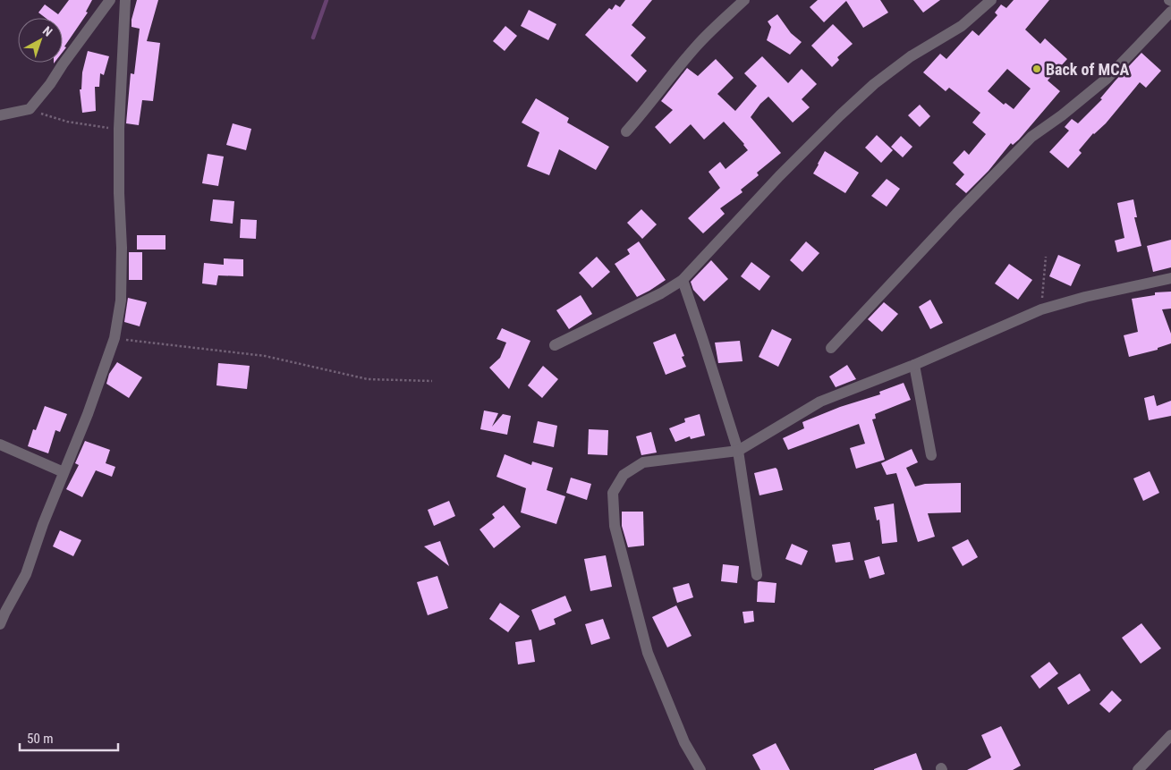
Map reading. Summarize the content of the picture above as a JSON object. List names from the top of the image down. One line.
{"places":["Back of MCA"],"scale_bar":"50 m","north":"top right"}
